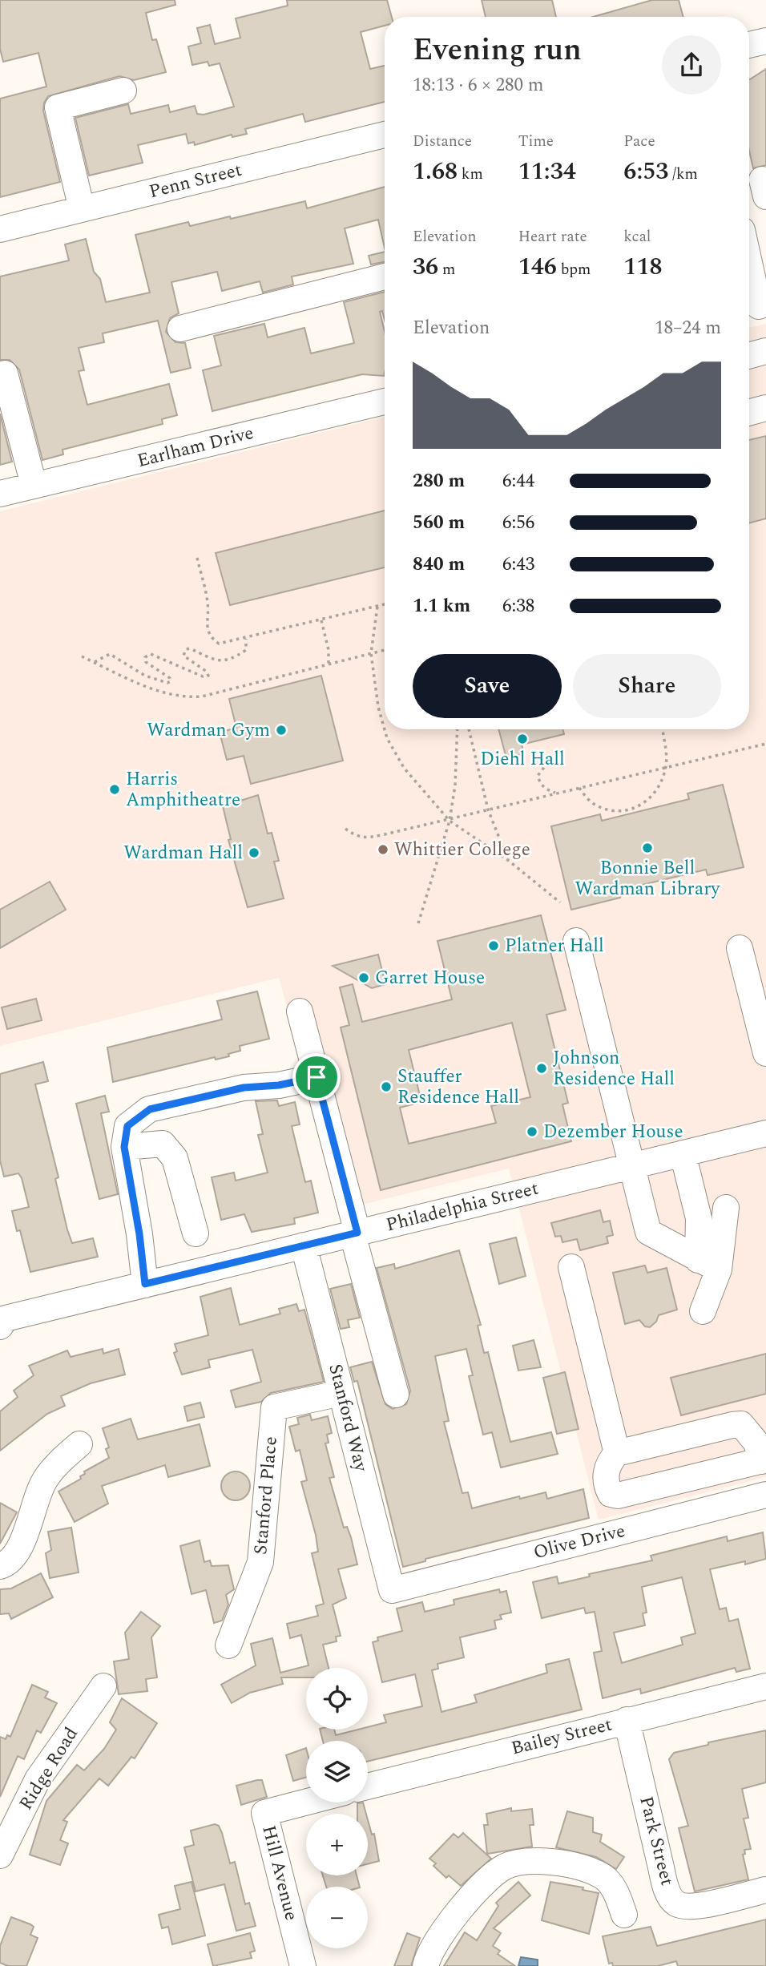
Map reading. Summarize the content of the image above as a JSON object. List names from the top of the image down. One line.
{"streets":{"street":["Penn Street","Earlham Drive","Philadelphia Street","Stanford Way","Stanford Place","Olive Drive","Bailey Street","Ridge Road","Park Street","Hill Avenue"]},"crossings":[["Philadelphia Street","Stanford Way"],["Stanford Way","Stanford Place"],["Stanford Way","Olive Drive"],["Bailey Street","Park Street"]],"places":["Wardman Gym","Diehl Hall","Harris Amphitheatre","Bonnie Bell Wardman Library","Whittier College","Wardman Hall","Platner Hall","Garret House","Johnson Residence Hall","Stauffer Residence Hall","Dezember House"],"page":{"heading":["Evening run","18:13 · 6 × 280 m"],"stats":[["Distance","1.68 km"],["Time","11:34"],["Pace","6:53 /km"],["Elevation","36 m"],["Heart rate","146 bpm"],["kcal","118"]],"chart":["Elevation","18–24 m"],"list":[{"name":"280 m","note":"6:44"},{"name":"560 m","note":"6:56"},{"name":"840 m","note":"6:43"},{"name":"1.1 km","note":"6:38"}],"buttons":["Save","Share"],"map_buttons":["+","−"]}}
